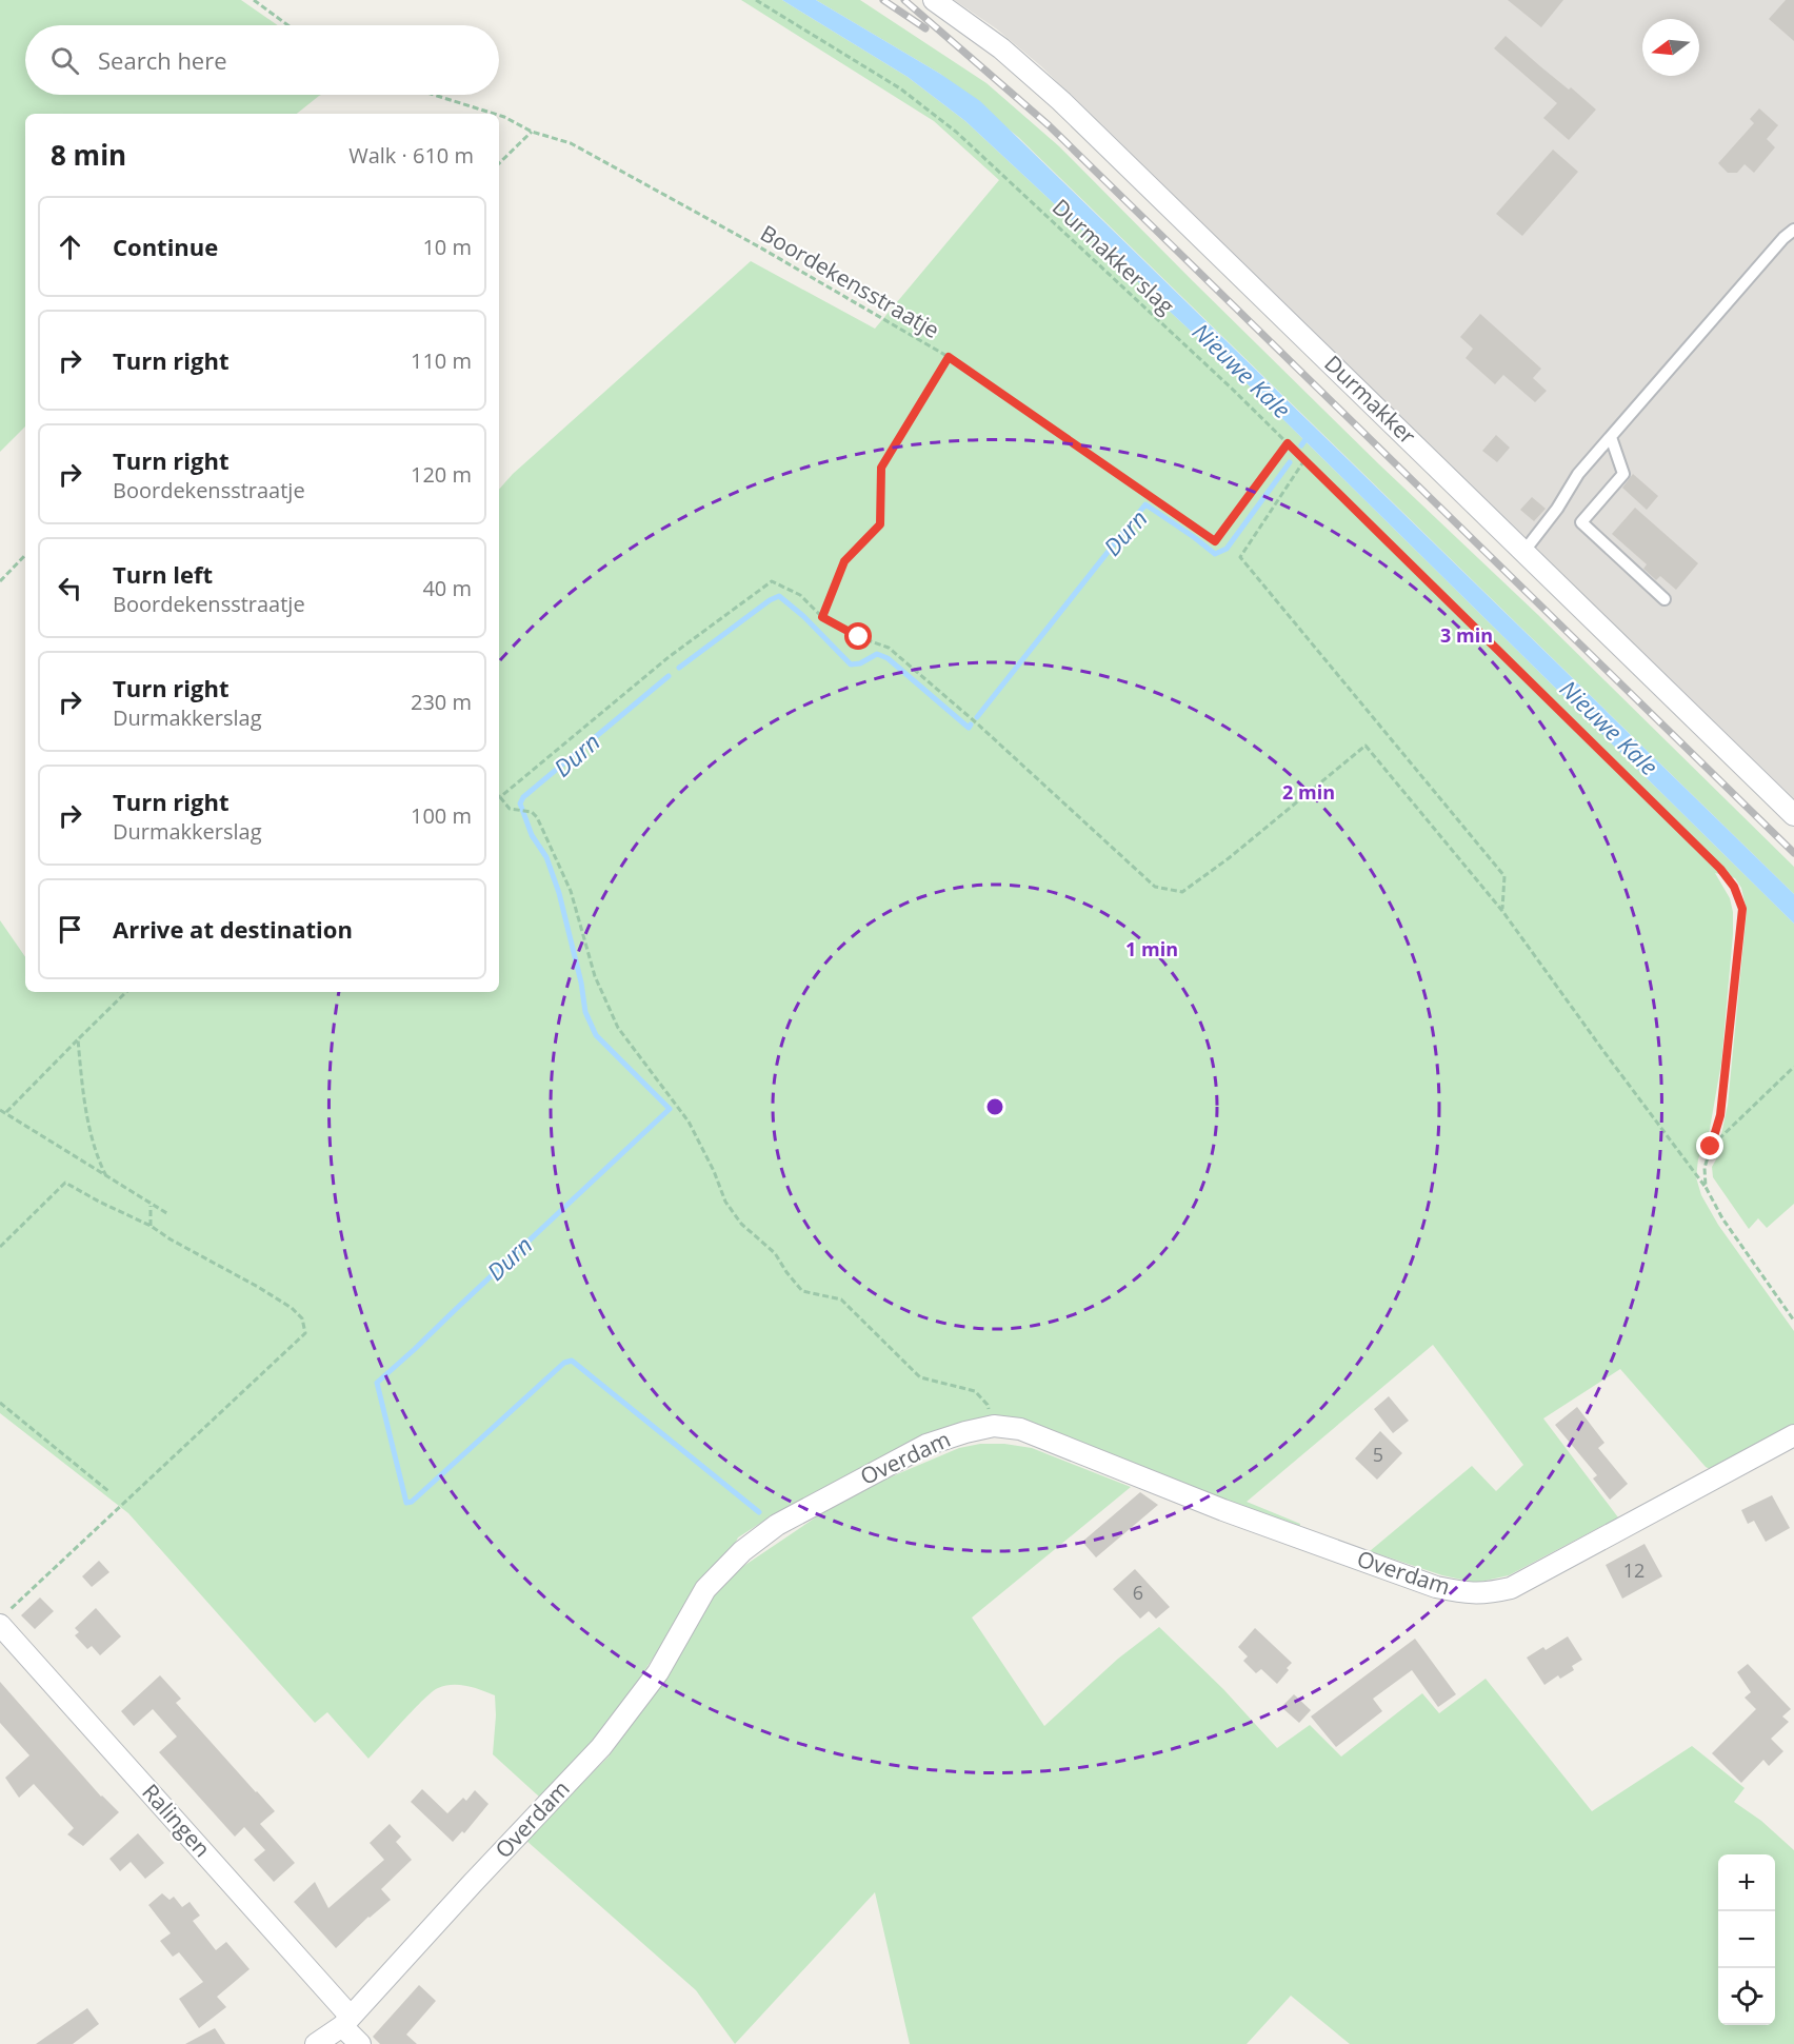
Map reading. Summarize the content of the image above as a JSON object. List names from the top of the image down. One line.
{"streets":{"street":["Durmakker","Overdam","Ralingen"],"path":["Durmakkerslag","Boordekensstraatje"]},"crossings":[["Durmakkerslag","Boordekensstraatje"],["Overdam","Ralingen"]],"water":["Nieuwe Kale","Durn"],"house_numbers":["5","12","6"],"north":"left","page":{"search":"Search here","heading":["8 min","Walk · 610 m"],"list":[["Continue","10 m"],["Turn right","110 m"],["Turn right","Boordekensstraatje","120 m"],["Turn left","Boordekensstraatje","40 m"],["Turn right","Durmakkerslag","230 m"],["Turn right","Durmakkerslag","100 m"],"Arrive at destination"],"map_buttons":["+","−"]},"rings":["3 min","2 min","1 min"]}
